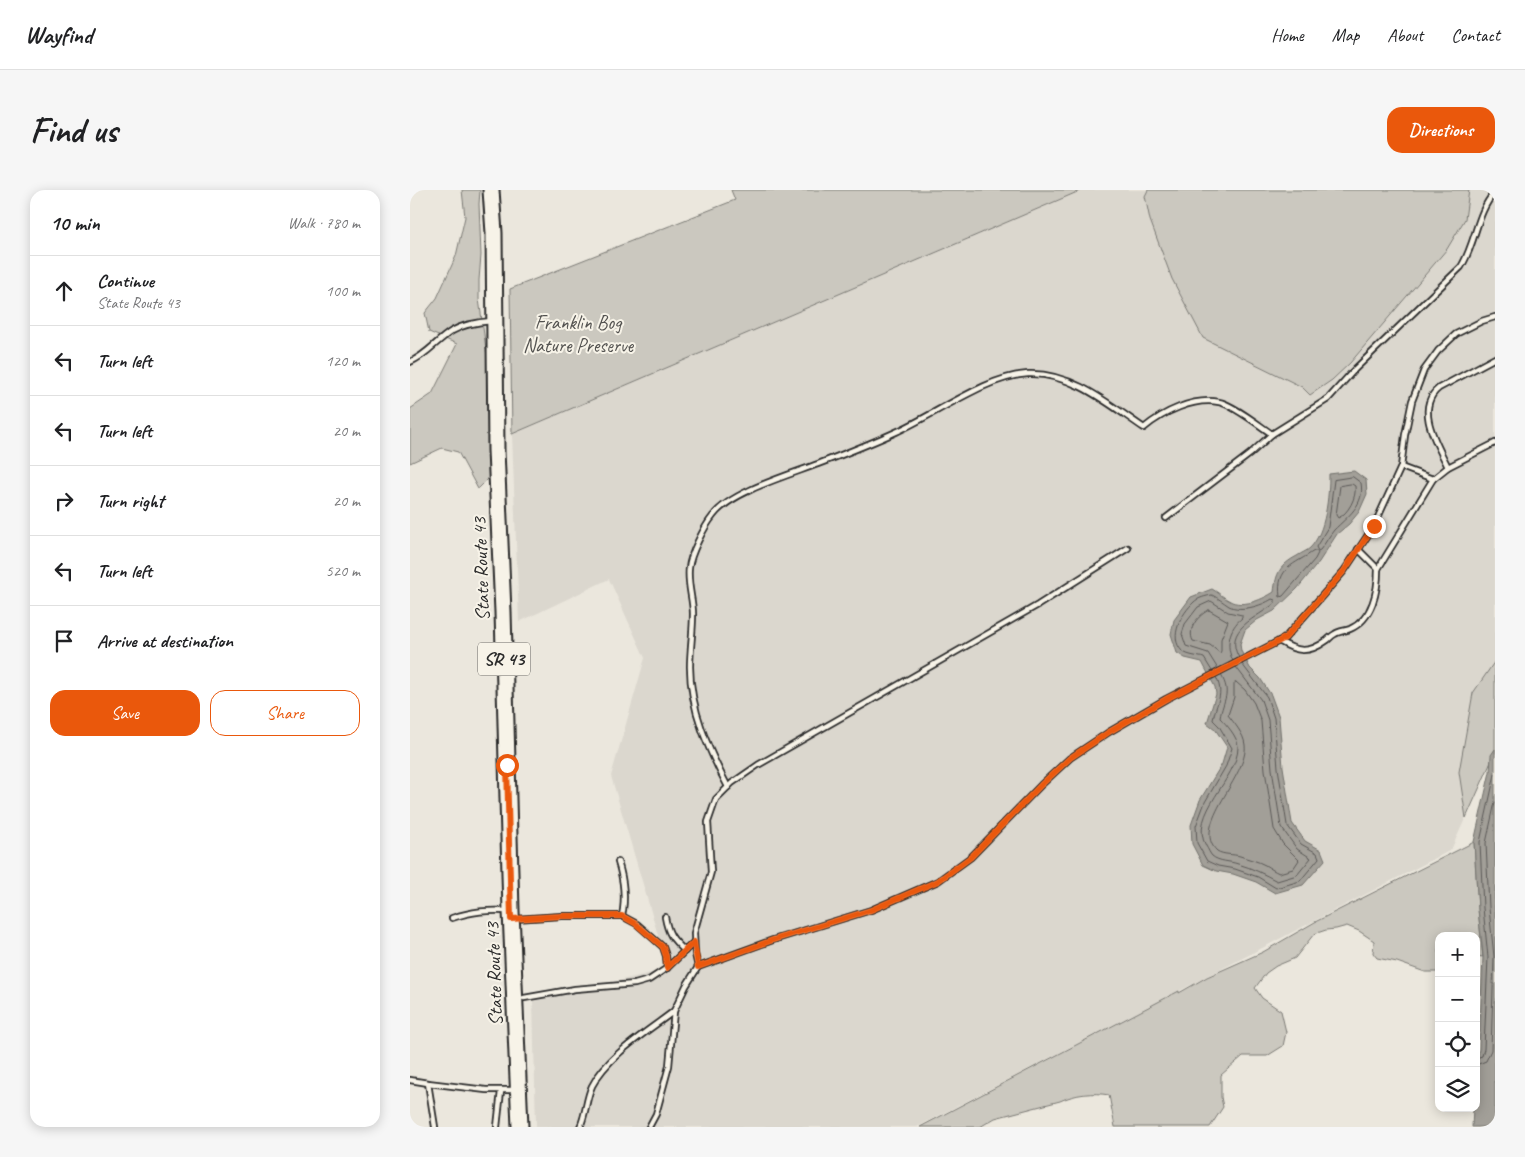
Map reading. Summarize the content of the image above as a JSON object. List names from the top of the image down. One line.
{"streets":{"main road":["State Route 43","SR 43"]},"parks":["Franklin Bog Nature Preserve"],"page":{"header":"Wayfind","nav":["Home","Map","About","Contact"],"buttons":["Directions",["Save","Share"]],"title":"Find us","heading":["10 min","Walk · 780 m"],"list":[["Continue","State Route 43","100 m"],["Turn left","120 m"],["Turn left","20 m"],["Turn right","20 m"],["Turn left","520 m"],"Arrive at destination"],"map_buttons":["+","−"]}}
